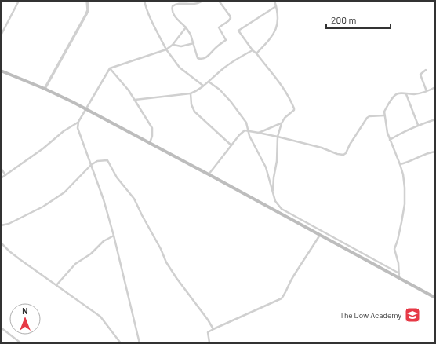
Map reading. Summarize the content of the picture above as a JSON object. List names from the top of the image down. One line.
{"places":{"school or university":["The Dow Academy"]},"scale_bar":"200 m","north":"top"}
